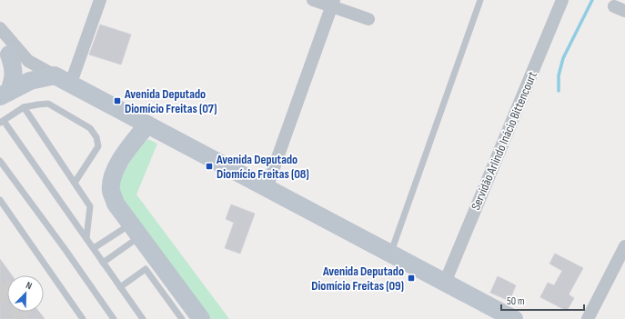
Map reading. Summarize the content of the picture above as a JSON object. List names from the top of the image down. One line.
{"streets":{"street":["Servidão Arlindo Inácio Bittencourt"]},"places":{"transit":["Avenida Deputado Diomício Freitas (07)","Avenida Deputado Diomício Freitas (08)","Avenida Deputado Diomício Freitas (09)"]},"scale_bar":"50 m","north":"top right"}
